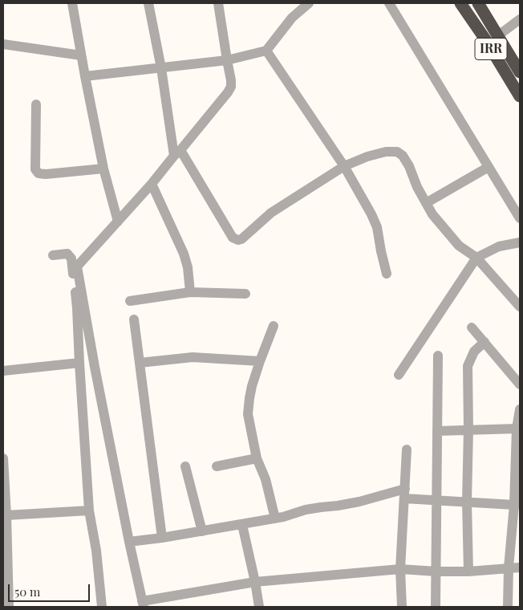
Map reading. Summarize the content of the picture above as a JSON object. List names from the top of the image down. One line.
{"streets":{"highway":["IRR"]},"scale_bar":"50 m"}
